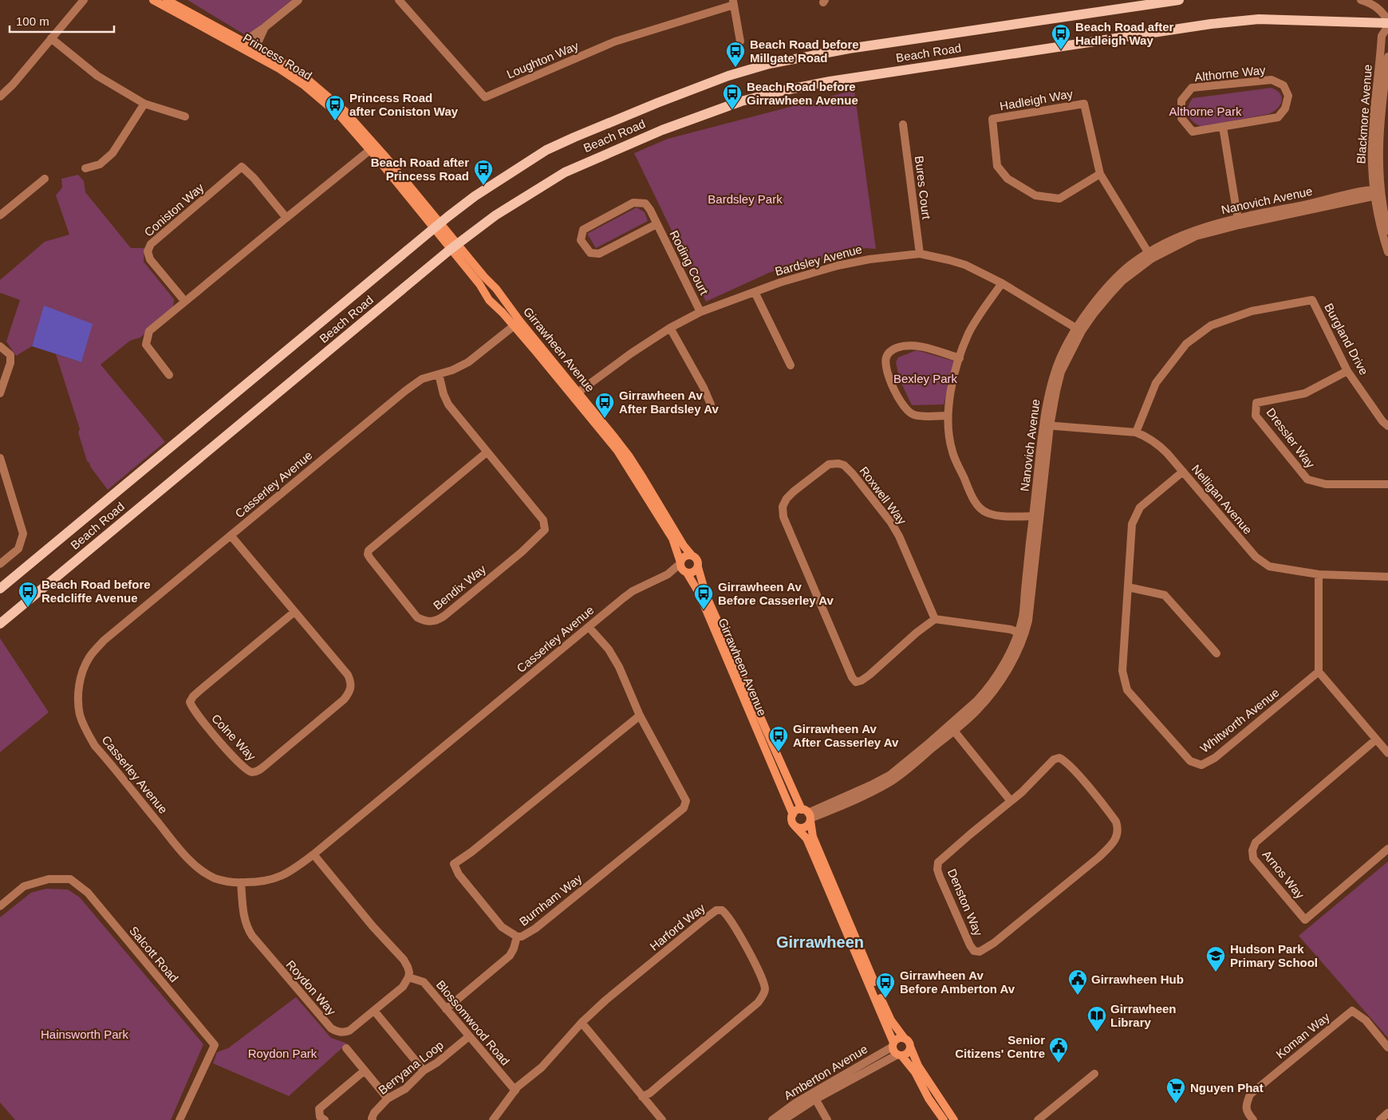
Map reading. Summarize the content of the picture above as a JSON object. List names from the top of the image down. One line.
{"streets":{"main road":["Beach Road","Princess Road","Girrawheen Avenue"],"street":["Loughton Way","Althorne Way","Hadleigh Way","Blackmore Avenue","Bures Court","Nanovich Avenue","Coniston Way","Bardsley Avenue","Roding Court","Burgland Drive","Dressler Way","Casserley Avenue","Roxwell Way","Nelligan Avenue","Bendix Way","Whitworth Avenue","Colne Way","Arnos Way","Burnham Way","Denston Way","Harford Way","Salcott Road","Roydon Way","Blossomwood Road","Koman Way","Berryana Loop","Amberton Avenue"]},"crossings":[["Beach Road","Princess Road"],["Beach Road","Blackmore Avenue"],["Beach Road","Girrawheen Avenue"],["Princess Road","Girrawheen Avenue"],["Hadleigh Way","Nanovich Avenue"],["Blackmore Avenue","Nanovich Avenue"],["Bures Court","Bardsley Avenue"],["Nanovich Avenue","Bardsley Avenue"],["Nanovich Avenue","Girrawheen Avenue"],["Nanovich Avenue","Nelligan Avenue"],["Bardsley Avenue","Roding Court"],["Bardsley Avenue","Girrawheen Avenue"],["Burgland Drive","Dressler Way"],["Burgland Drive","Nelligan Avenue"],["Girrawheen Avenue","Casserley Avenue"],["Girrawheen Avenue","Amberton Avenue"],["Casserley Avenue","Bendix Way"],["Casserley Avenue","Colne Way"],["Casserley Avenue","Burnham Way"],["Casserley Avenue","Roydon Way"],["Nelligan Avenue","Whitworth Avenue"],["Roydon Way","Blossomwood Road"],["Blossomwood Road","Berryana Loop"]],"districts":["Girrawheen"],"parks":["Althorne Park","Bardsley Park","Bexley Park","Hainsworth Park","Roydon Park"],"places":{"bus stop":["Beach Road after Hadleigh Way","Beach Road before Millgate Road","Beach Road before Girrawheen Avenue","Princess Road after Coniston Way","Beach Road after Princess Road","Girrawheen Av After Bardsley Av","Beach Road before Redcliffe Avenue","Girrawheen Av Before Casserley Av","Girrawheen Av After Casserley Av","Girrawheen Av Before Amberton Av"],"school or university":["Hudson Park Primary School"],"public building":["Girrawheen Hub","Senior Citizens' Centre"],"library":["Girrawheen Library"],"supermarket":["Nguyen Phat"]},"scale_bar":"100 m"}
